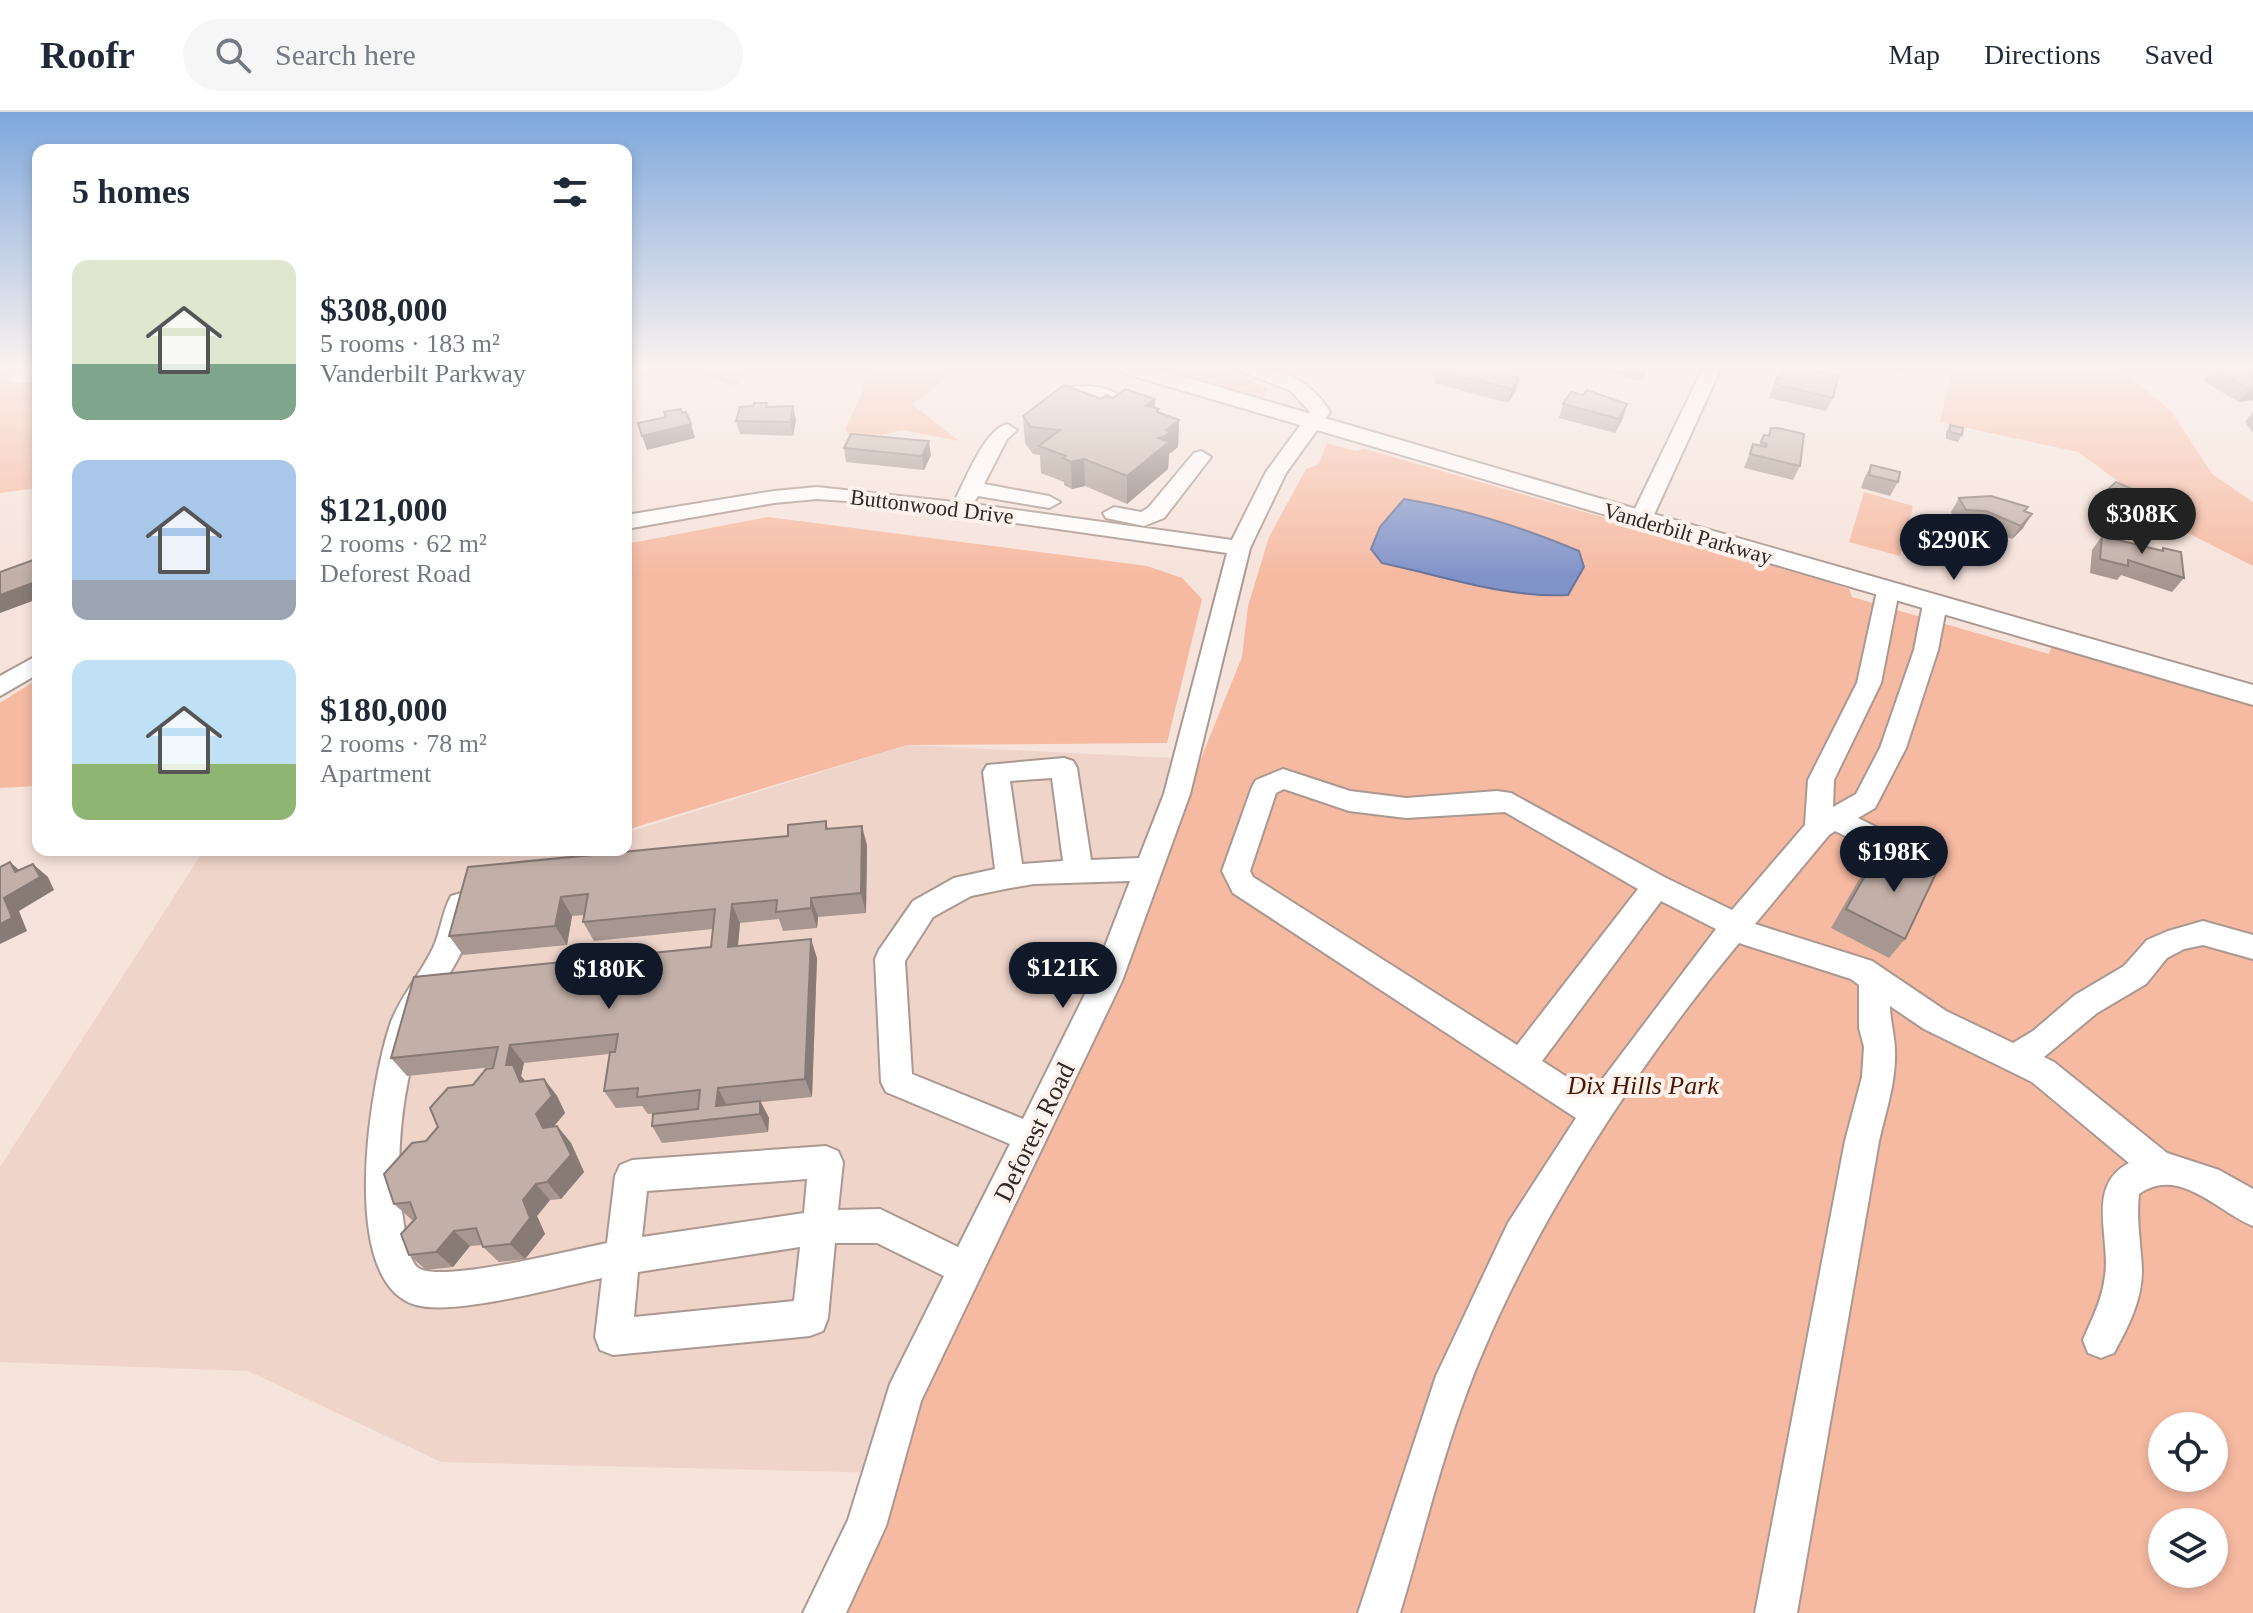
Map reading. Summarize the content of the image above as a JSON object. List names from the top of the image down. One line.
{"streets":{"main road":["Vanderbilt Parkway"],"street":["Buttonwood Drive","Deforest Road"]},"crossings":[["Buttonwood Drive","Deforest Road"]],"parks":["Dix Hills Park"],"page":{"header":"Roofr","search":"Search here","nav":["Map","Directions","Saved"],"heading":"5 homes","list":[{"name":"$308,000","note":"5 rooms · 183 m² · Vanderbilt Parkway"},{"name":"$121,000","note":"2 rooms · 62 m² · Deforest Road"},{"name":"$180,000","note":"2 rooms · 78 m² · Apartment"}],"price":["$308K","$290K","$198K","$121K","$180K"]}}
